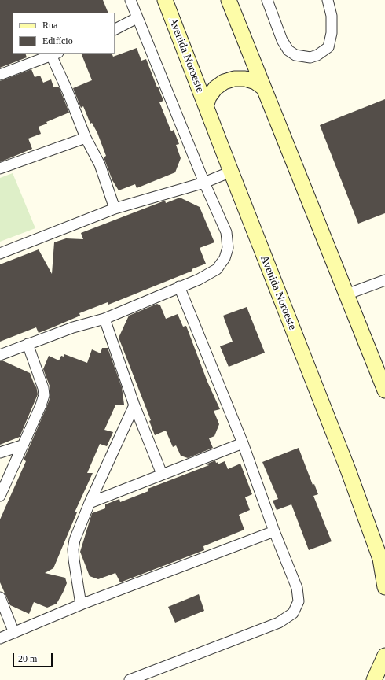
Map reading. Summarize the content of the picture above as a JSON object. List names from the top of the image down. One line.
{"streets":{"street":["Avenida Noroeste"]},"legend":["Rua","Edifício"],"scale_bar":"20 m"}
